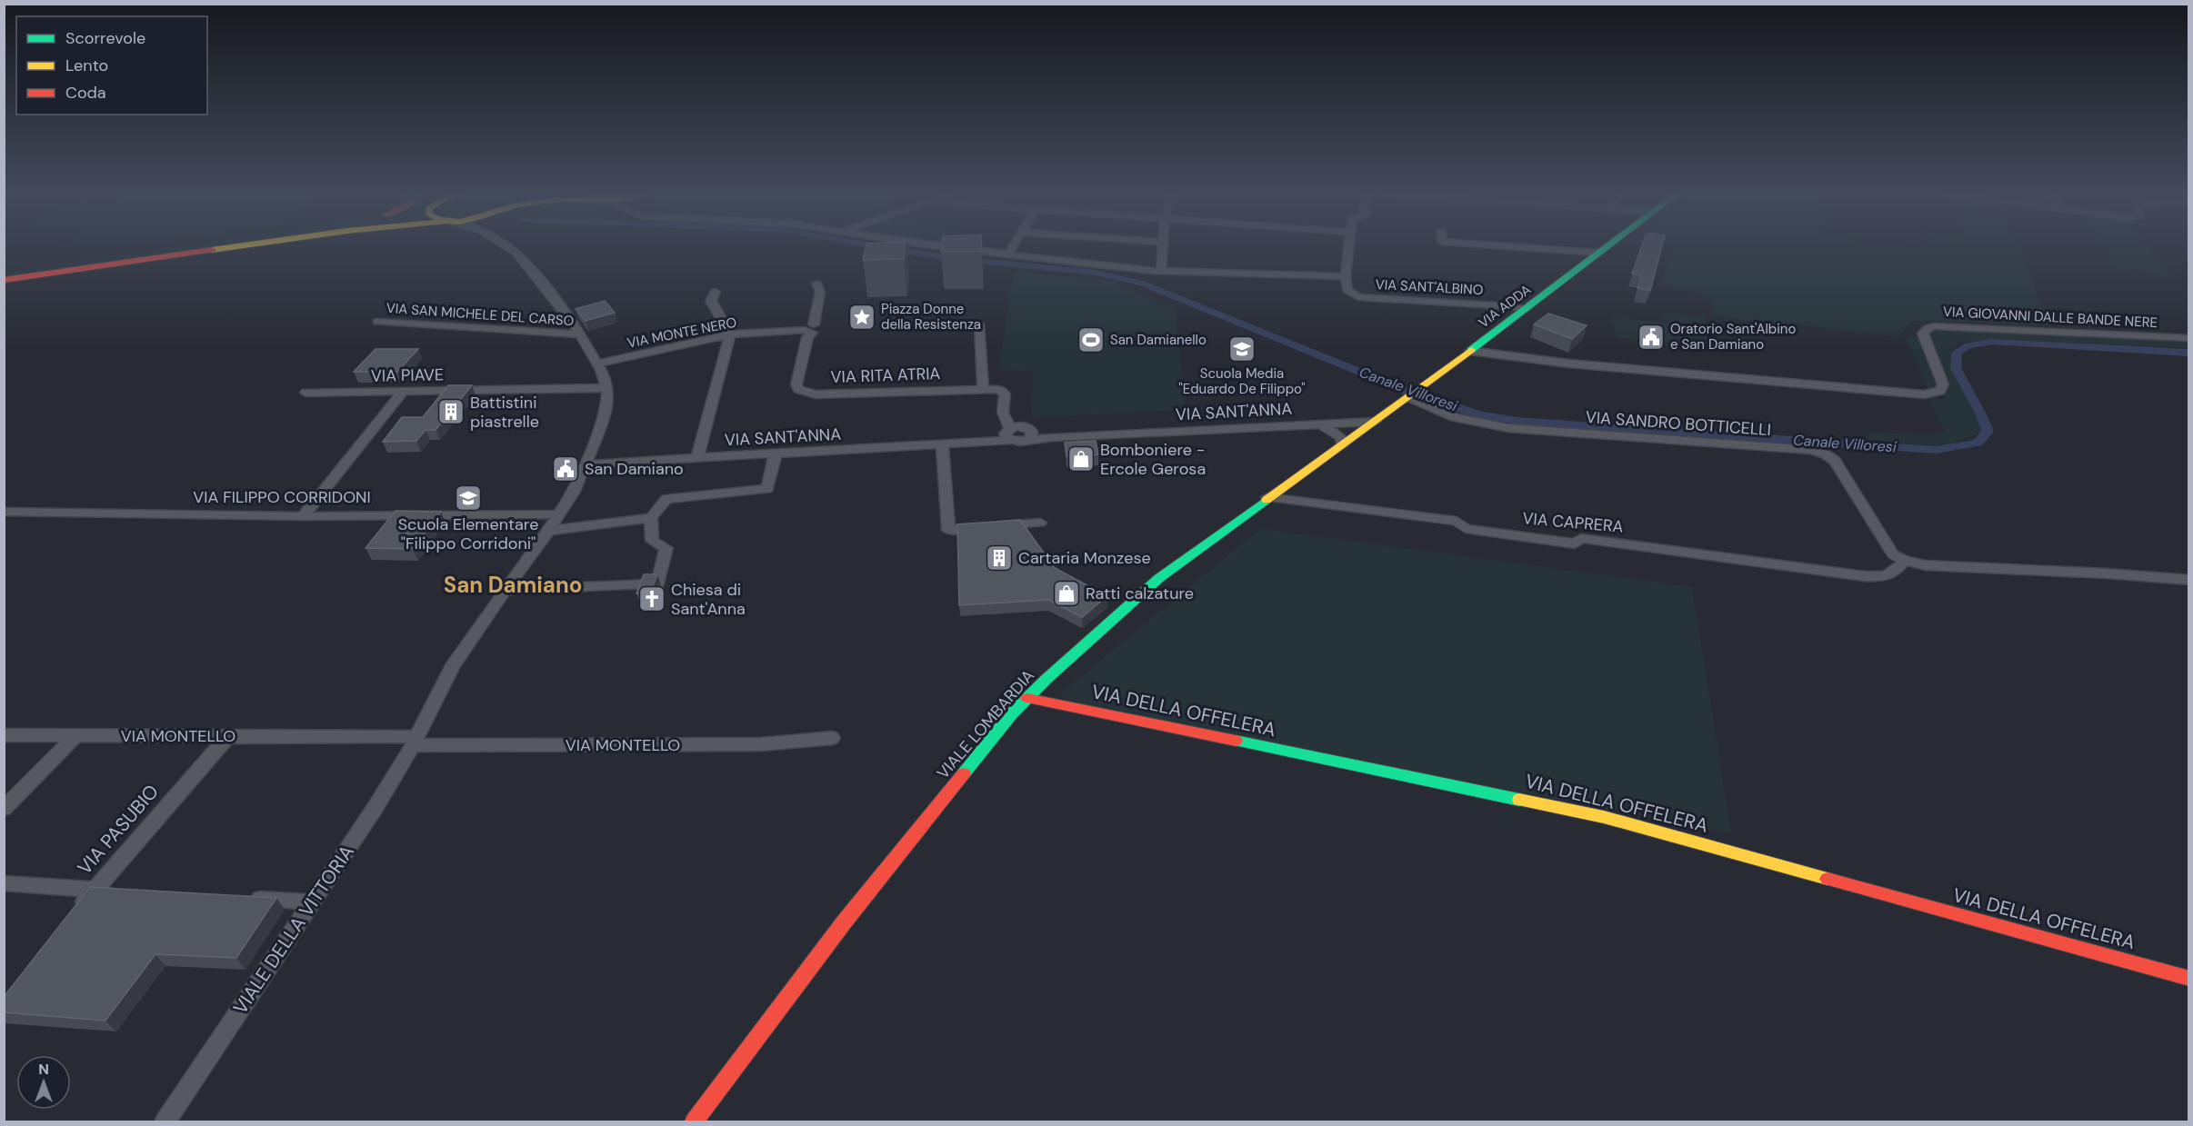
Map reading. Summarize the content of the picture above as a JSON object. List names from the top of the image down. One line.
{"streets":{"main road":["VIA ADDA","VIA DELLA OFFELERA","VIALE LOMBARDIA"],"street":["VIA SANT'ALBINO","VIA SAN MICHELE DEL CARSO","VIA GIOVANNI DALLE BANDE NERE","VIA MONTE NERO","VIA PIAVE","VIA RITA ATRIA","VIA SANT'ANNA","VIA SANDRO BOTTICELLI","VIA FILIPPO CORRIDONI","VIA CAPRERA","VIA MONTELLO","VIA PASUBIO","VIALE DELLA VITTORIA"]},"crossings":[["VIA SANT'ALBINO","VIA ADDA"],["VIA ADDA","VIA GIOVANNI DALLE BANDE NERE"],["VIA ADDA","VIA SANT'ANNA"],["VIA ADDA","VIA SANDRO BOTTICELLI"],["VIA ADDA","VIALE LOMBARDIA"],["VIA MONTE NERO","VIA RITA ATRIA"],["VIA PIAVE","VIALE DELLA VITTORIA"],["VIA RITA ATRIA","VIA SANT'ANNA"],["VIA SANT'ANNA","VIALE LOMBARDIA"],["VIA SANT'ANNA","VIALE DELLA VITTORIA"],["VIA SANDRO BOTTICELLI","VIA CAPRERA"],["VIA FILIPPO CORRIDONI","VIALE DELLA VITTORIA"],["VIA CAPRERA","VIALE LOMBARDIA"],["VIA DELLA OFFELERA","VIALE LOMBARDIA"],["VIA MONTELLO","VIA PASUBIO"],["VIA MONTELLO","VIALE DELLA VITTORIA"]],"districts":["San Damiano"],"water":["Canale Villoresi"],"places":{"place":["Piazza Donne della Resistenza"],"public building":["Oratorio Sant'Albino e San Damiano","San Damiano"],"sports":["San Damianello"],"school or university":["Scuola Media \"Eduardo De Filippo\"","Scuola Elementare \"Filippo Corridoni\""],"building":["Battistini piastrelle","Cartaria Monzese"],"shop":["Bomboniere - Ercole Gerosa","Ratti calzature"],"church":["Chiesa di Sant'Anna"]},"legend":["Scorrevole","Lento","Coda"],"north":"top"}
